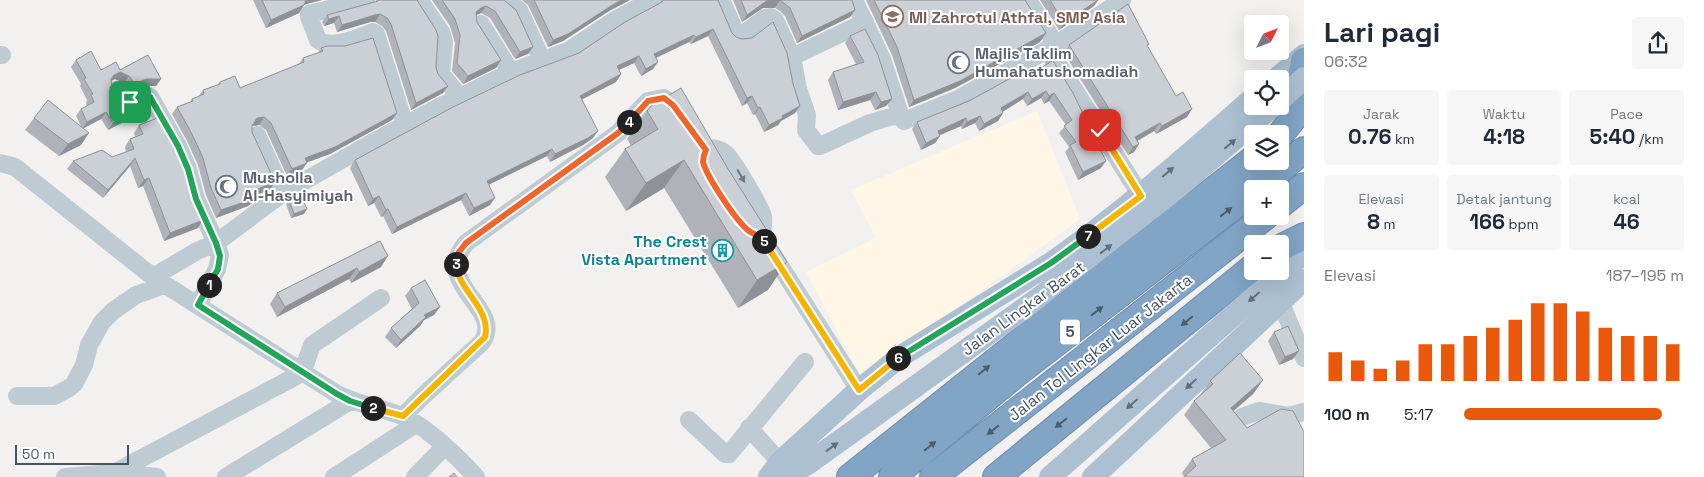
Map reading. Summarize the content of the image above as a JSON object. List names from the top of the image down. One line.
{"streets":{"highway":["5","Jalan Tol Lingkar Luar Jakarta"],"main road":["Jalan Lingkar Barat"]},"places":{"school or university":["MI Zahrotul Athfal, SMP Asia"],"mosque":["Majlis Taklim Humahatushomadiah","Musholla Al-Hasyimiyah"],"building":["The Crest Vista Apartment"]},"scale_bar":"50 m","north":"top right","page":{"heading":["Lari pagi","06:32"],"map_buttons":["+","−"],"stats":[["Jarak","0.76 km"],["Waktu","4:18"],["Pace","5:40 /km"],["Elevasi","8 m"],["Detak jantung","166 bpm"],["kcal","46"]],"pins":["4","7","5","3","1","6","2"],"chart":["Elevasi","187–195 m"],"list":[{"name":"100 m","note":"5:17"}],"scale":"50 m"}}
